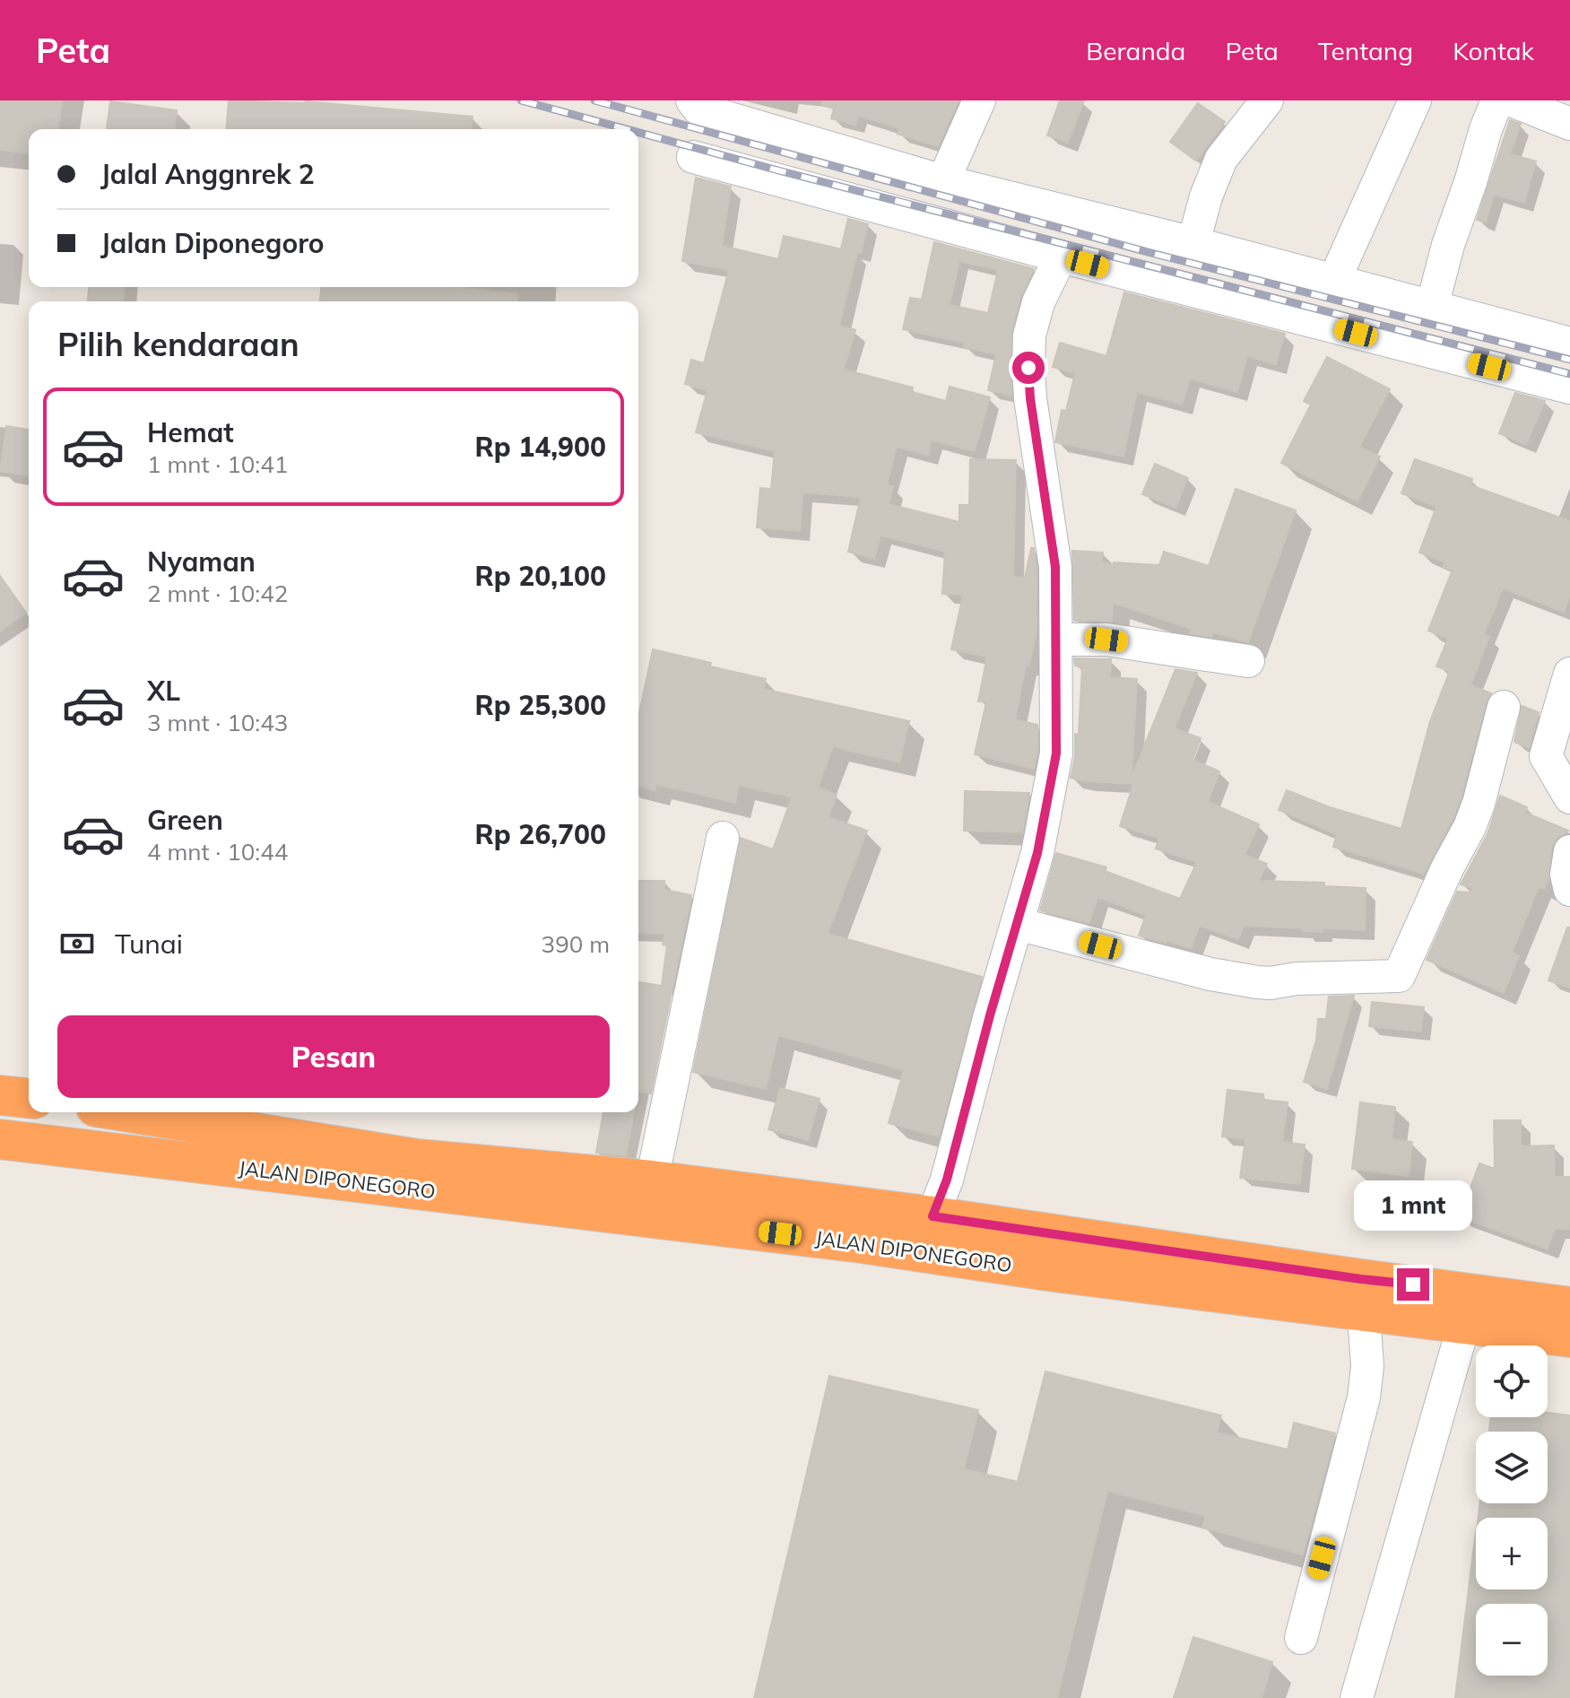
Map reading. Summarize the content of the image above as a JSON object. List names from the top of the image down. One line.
{"streets":{"highway":["JALAN DIPONEGORO"]},"page":{"header":"Peta","nav":["Beranda","Peta","Tentang","Kontak"],"banner":["Jalal Anggnrek 2","Jalan Diponegoro"],"heading":"Pilih kendaraan","list":[{"name":"Hemat","note":"1 mnt · 10:41","value":"Rp 14,900"},{"name":"Nyaman","note":"2 mnt · 10:42","value":"Rp 20,100"},{"name":"XL","note":"3 mnt · 10:43","value":"Rp 25,300"},{"name":"Green","note":"4 mnt · 10:44","value":"Rp 26,700"}],"pay":["Tunai","390 m"],"buttons":"Pesan","bubble":"1 mnt","map_buttons":["+","−"]}}
